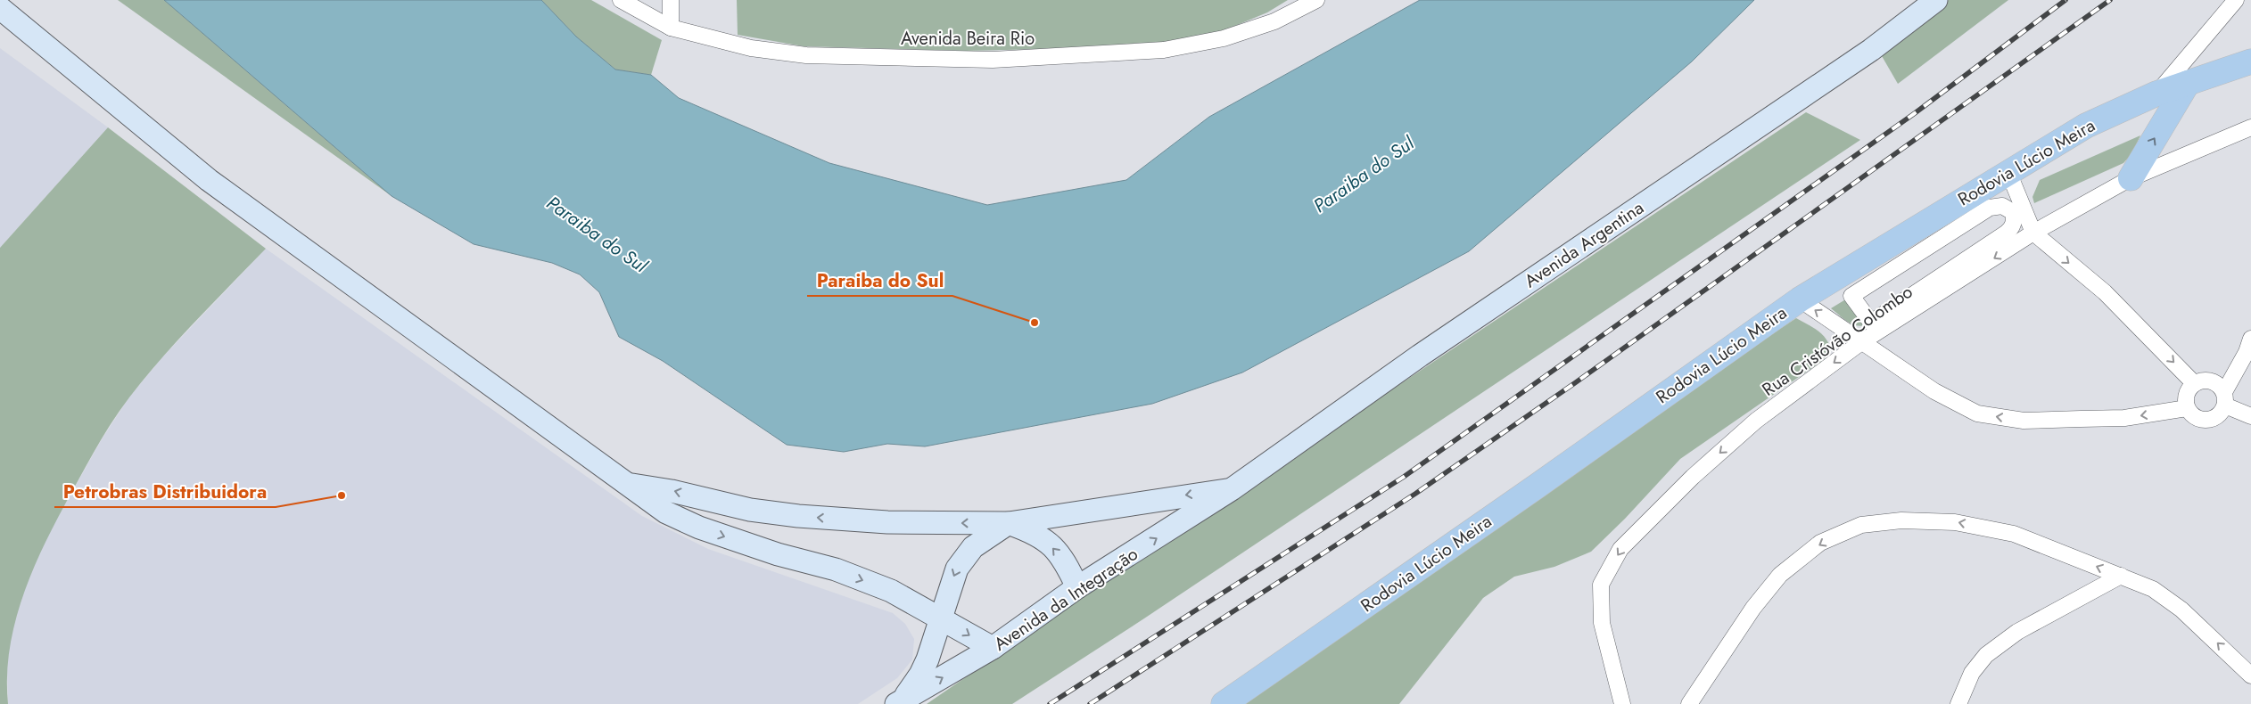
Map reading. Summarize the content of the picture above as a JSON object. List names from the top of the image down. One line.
{"streets":{"main road":["Rodovia Lúcio Meira"],"street":["Avenida Beira Rio","Avenida Argentina","Rua Cristóvão Colombo","Avenida da Integração"]},"crossings":[["Avenida Argentina","Avenida da Integração"]],"one_way":["Rua Cristóvão Colombo"],"water":["Paraiba do Sul"],"places":["Paraiba do Sul","Petrobras Distribuidora"]}
